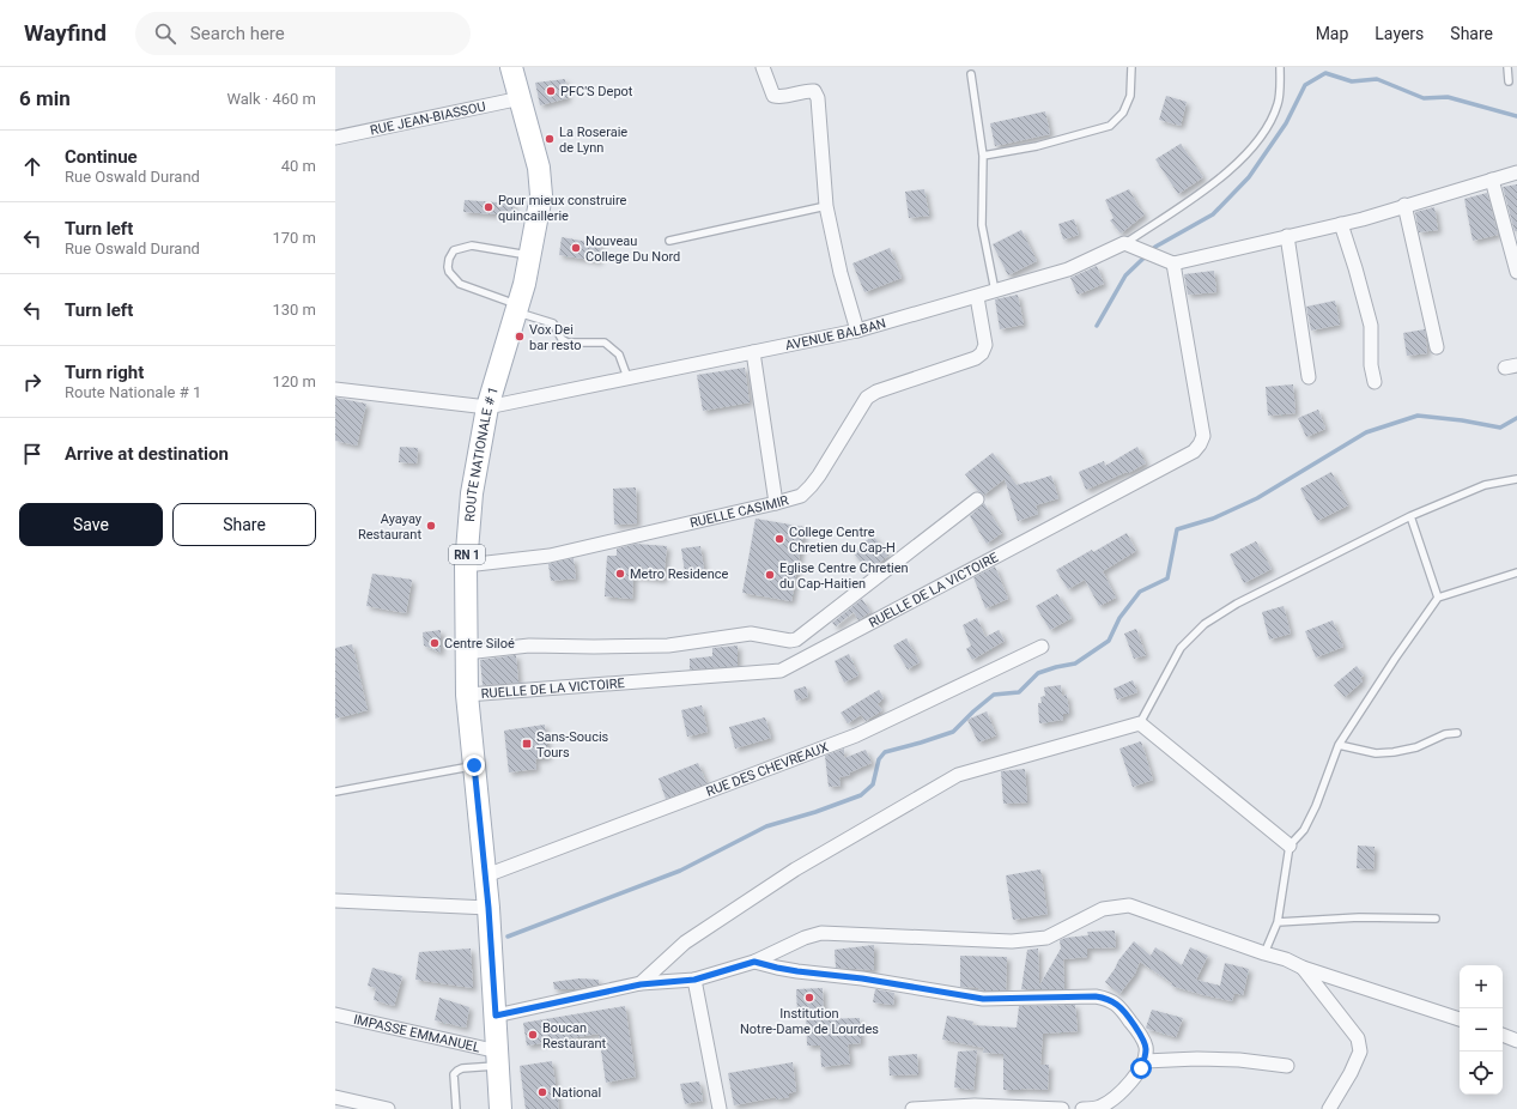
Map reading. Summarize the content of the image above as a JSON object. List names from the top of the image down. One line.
{"streets":{"main road":["ROUTE NATIONALE # 1","RN 1"],"street":["RUE JEAN-BIASSOU","AVENUE BALBAN","RUELLE CASIMIR","RUELLE DE LA VICTOIRE","RUE DES CHEVREAUX","IMPASSE EMMANUEL"]},"crossings":[["RUE JEAN-BIASSOU","ROUTE NATIONALE # 1"],["AVENUE BALBAN","ROUTE NATIONALE # 1"],["AVENUE BALBAN","RUELLE CASIMIR"],["ROUTE NATIONALE # 1","RUELLE CASIMIR"],["ROUTE NATIONALE # 1","RUELLE DE LA VICTOIRE"],["ROUTE NATIONALE # 1","RUE DES CHEVREAUX"],["ROUTE NATIONALE # 1","IMPASSE EMMANUEL"]],"places":{"other":["PFC'S Depot","La Roseraie de Lynn","Pour mieux construire quincaillerie","Nouveau College Du Nord","Vox Dei bar resto","Ayayay Restaurant","College Centre Chretien du Cap-H","Metro Residence","Eglise Centre Chretien du Cap-Haitien","Centre Siloé","Institution Notre-Dame de Lourdes","Boucan Restaurant","National"],"transit":["Sans-Soucis Tours"]},"page":{"header":"Wayfind","search":"Search here","nav":["Map","Layers","Share"],"heading":["6 min","Walk · 460 m"],"list":[["Continue","Rue Oswald Durand","40 m"],["Turn left","Rue Oswald Durand","170 m"],["Turn left","130 m"],["Turn right","Route Nationale # 1","120 m"],"Arrive at destination"],"buttons":["Save","Share"],"map_buttons":["+","−"]}}
